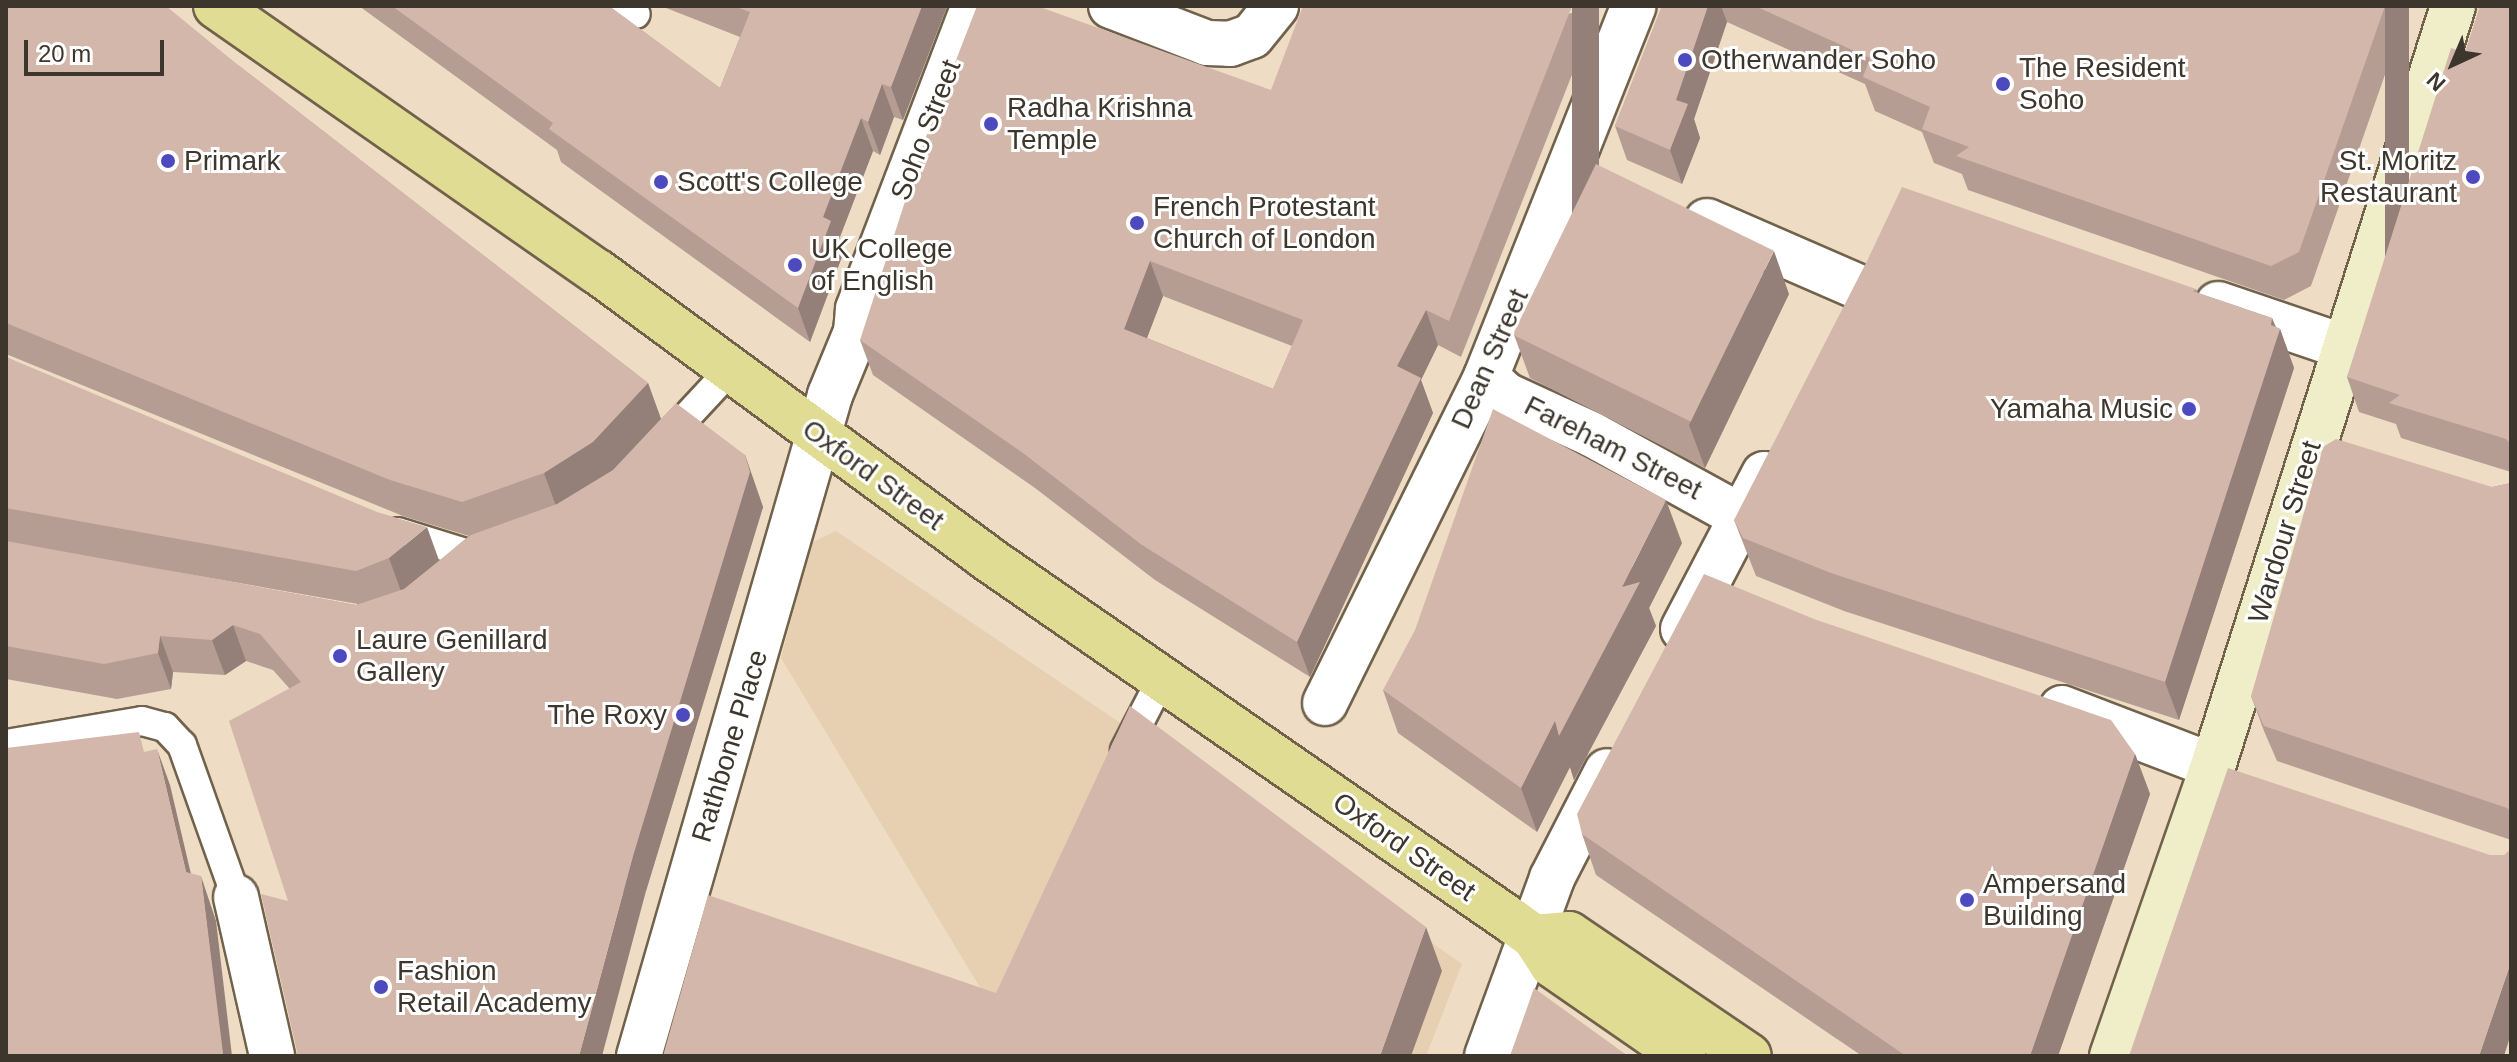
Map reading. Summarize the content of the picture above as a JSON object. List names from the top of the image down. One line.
{"streets":{"main road":["Oxford Street"],"street":["Soho Street","Dean Street","Fareham Street","Wardour Street","Rathbone Place"]},"crossings":[["Soho Street","Oxford Street"],["Soho Street","Rathbone Place"],["Dean Street","Fareham Street"],["Oxford Street","Rathbone Place"]],"places":["Otherwander Soho","The Resident Soho","Radha Krishna Temple","Primark","St. Moritz Restaurant","Scott's College","French Protestant Church of London","UK College of English","Yamaha Music","Laure Genillard Gallery","The Roxy","Ampersand Building","Fashion Retail Academy"],"scale_bar":"20 m","north":"bottom left"}
